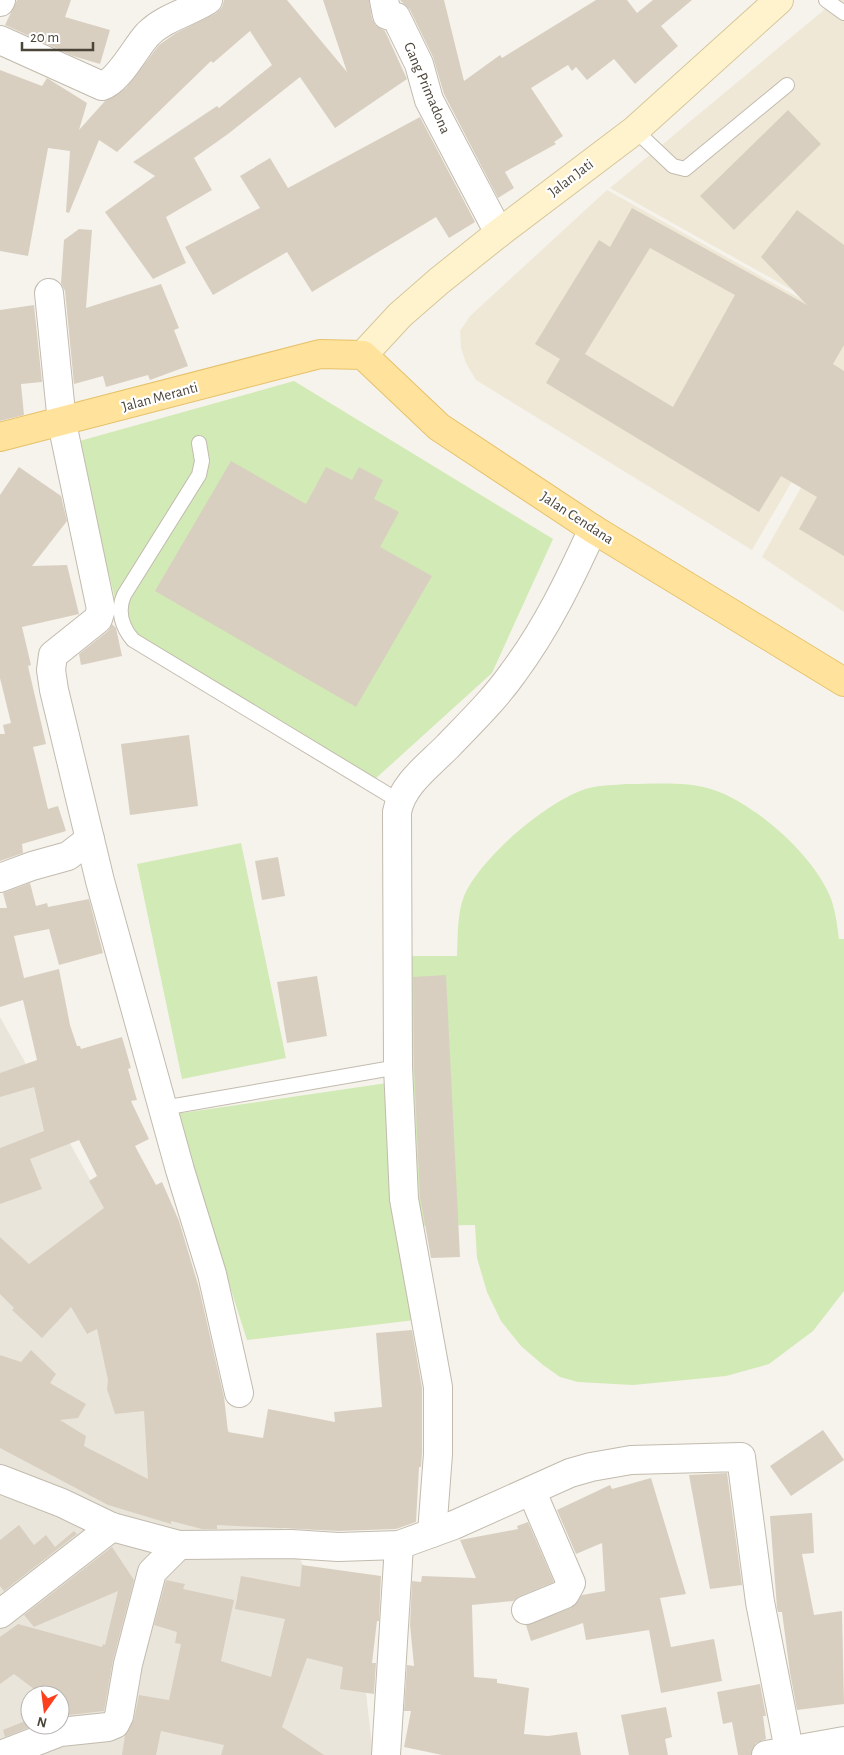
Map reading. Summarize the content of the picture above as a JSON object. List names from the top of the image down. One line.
{"streets":{"main road":["Jalan Meranti","Jalan Cendana"],"street":["Gang Primadona","Jalan Jati"]},"crossings":[["Gang Primadona","Jalan Jati"],["Jalan Jati","Jalan Meranti"],["Jalan Jati","Jalan Cendana"],["Jalan Meranti","Jalan Cendana"]],"scale_bar":"20 m","north":"bottom"}
